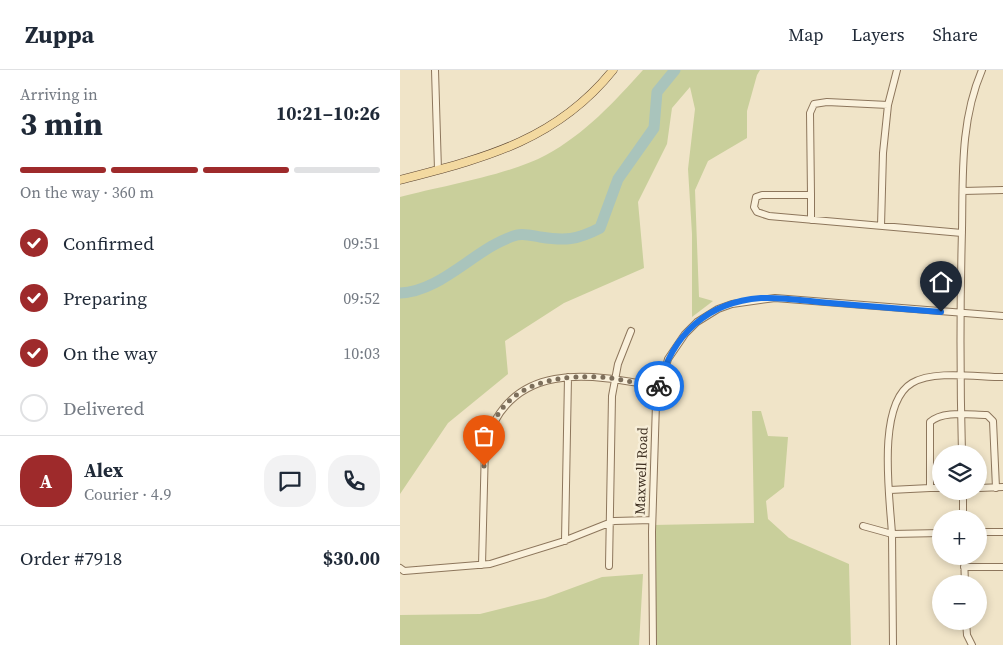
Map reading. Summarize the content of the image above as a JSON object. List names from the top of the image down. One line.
{"streets":{"street":["Maxwell Road"]},"page":{"header":"Zuppa","nav":["Map","Layers","Share"],"heading":["3 min","Arriving in","10:21–10:26"],"panel":["Alex","Courier · 4.9","Order #7918","$30.00"],"bar":"On the way · 360 m","list":[["Confirmed","09:51"],["Preparing","09:52"],["On the way","10:03"],"Delivered"],"map_buttons":["+","−"],"round":"A"}}
